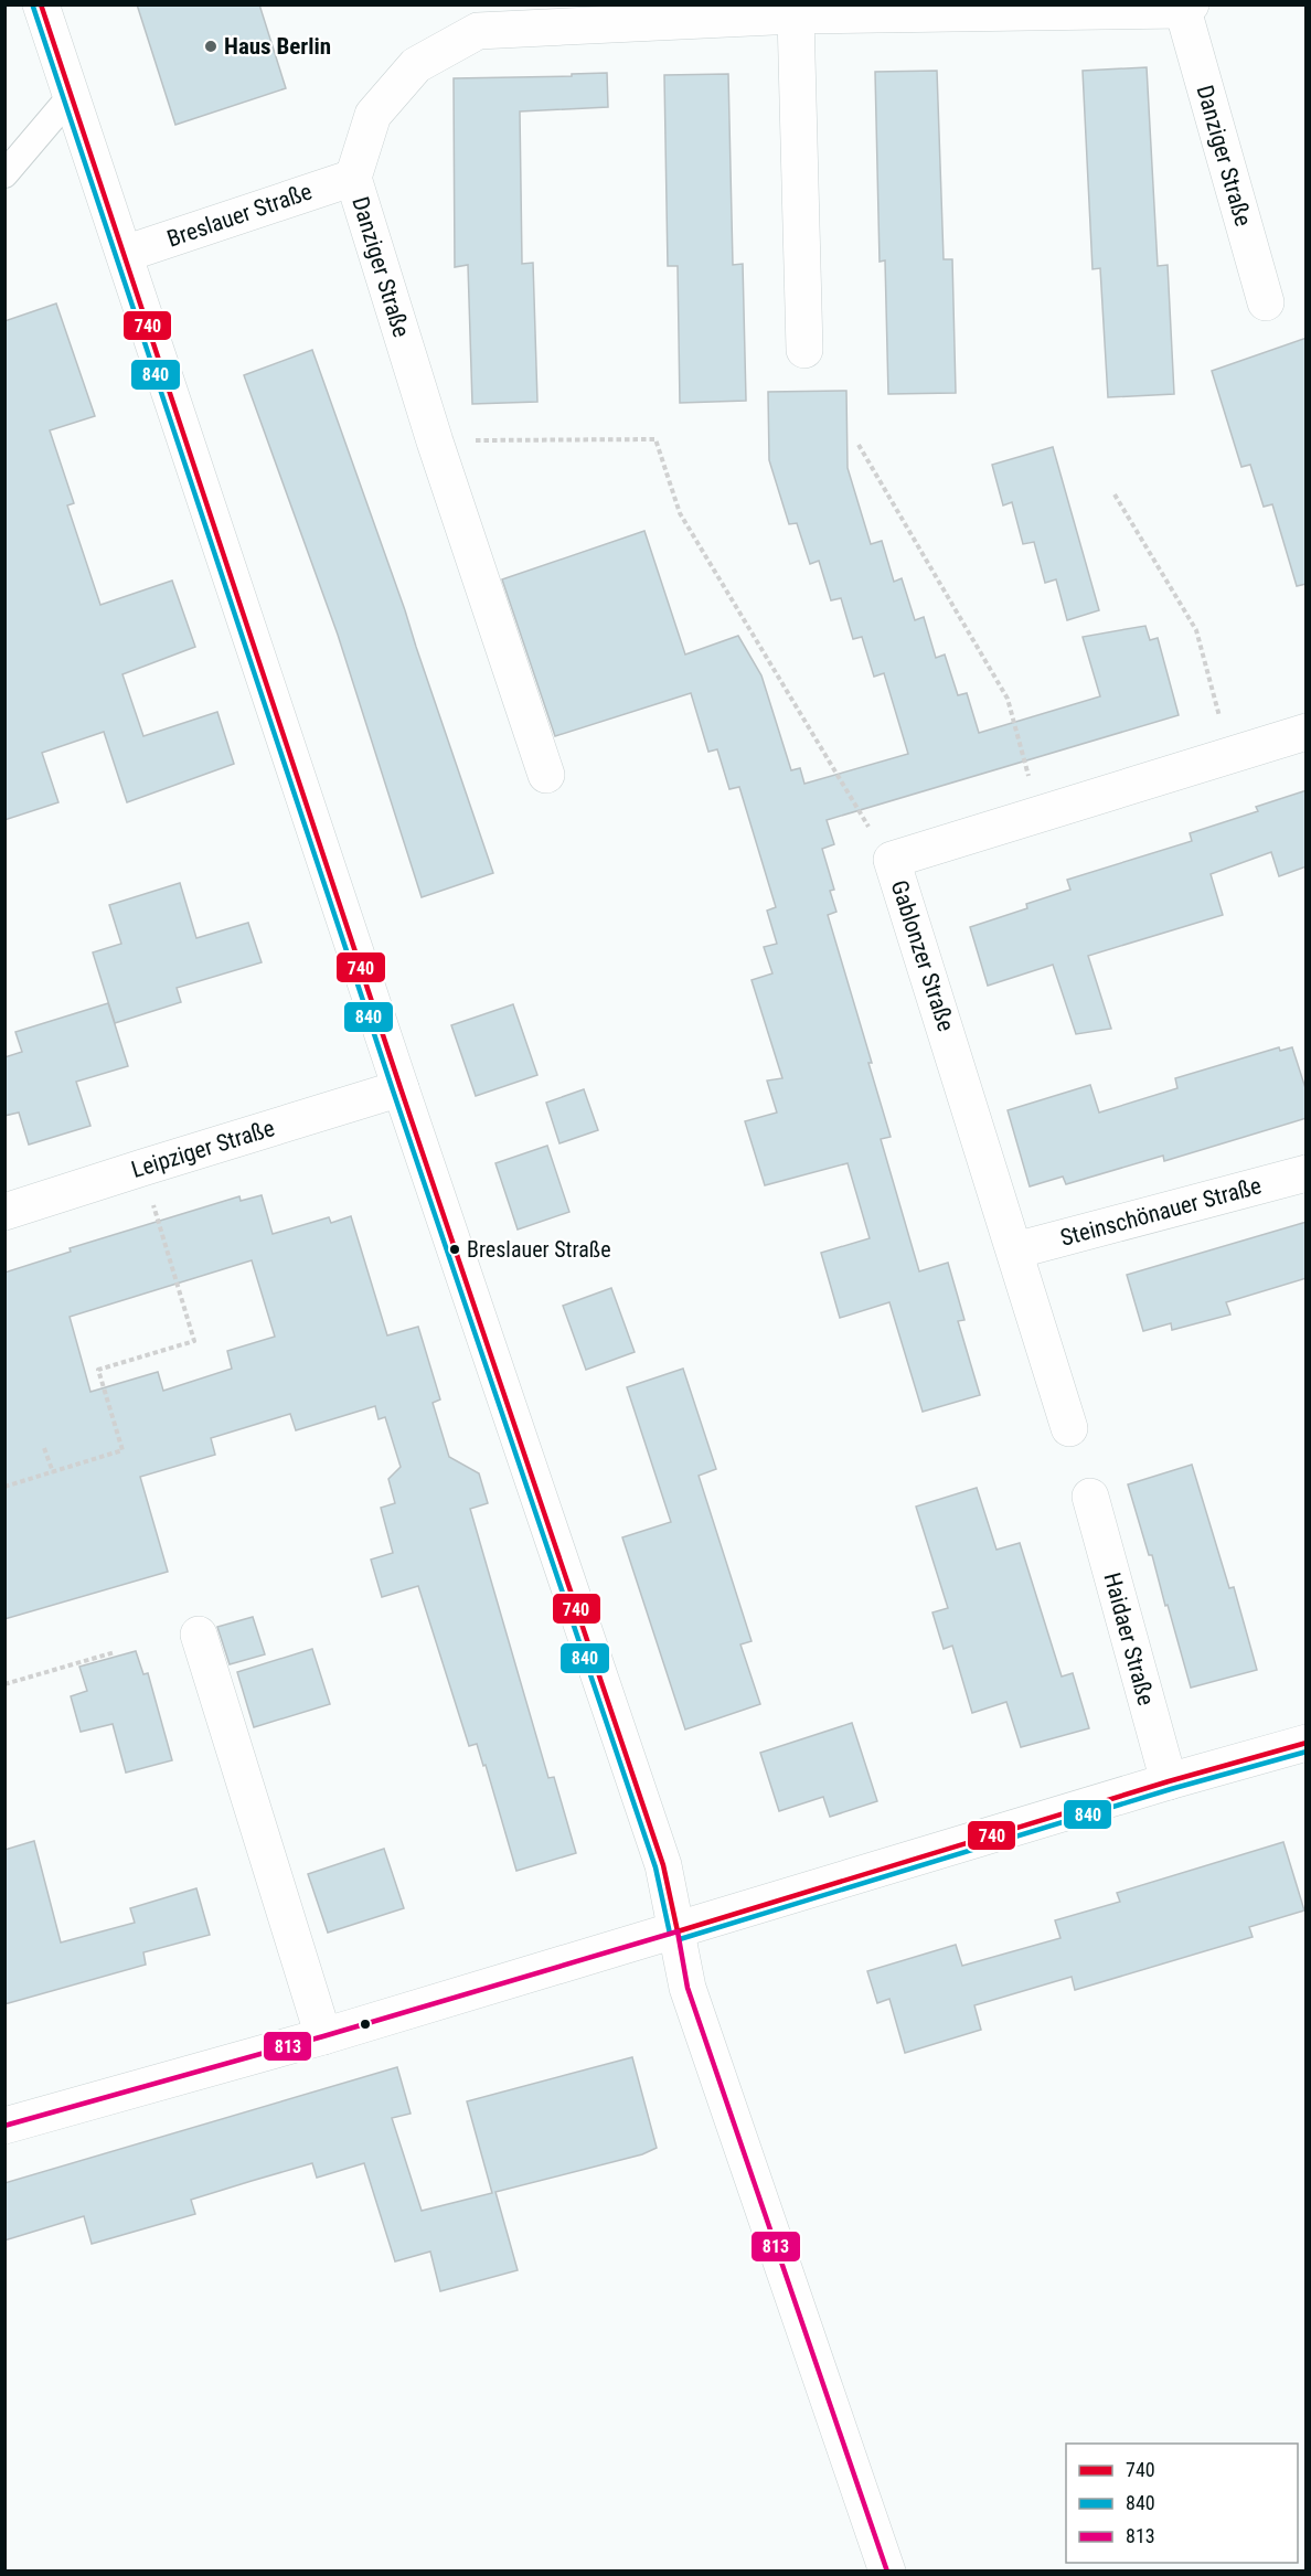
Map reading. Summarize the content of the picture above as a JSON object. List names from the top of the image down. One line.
{"streets":{"street":["Danziger Straße","Breslauer Straße","Gablonzer Straße","Leipziger Straße","Steinschönauer Straße","Haidaer Straße"]},"crossings":[["Danziger Straße","Breslauer Straße"],["Gablonzer Straße","Steinschönauer Straße"]],"places":["Haus Berlin","Breslauer Straße"],"lines":["transit line 740","transit line 840","transit line 813"],"legend":["740","840","813"]}
